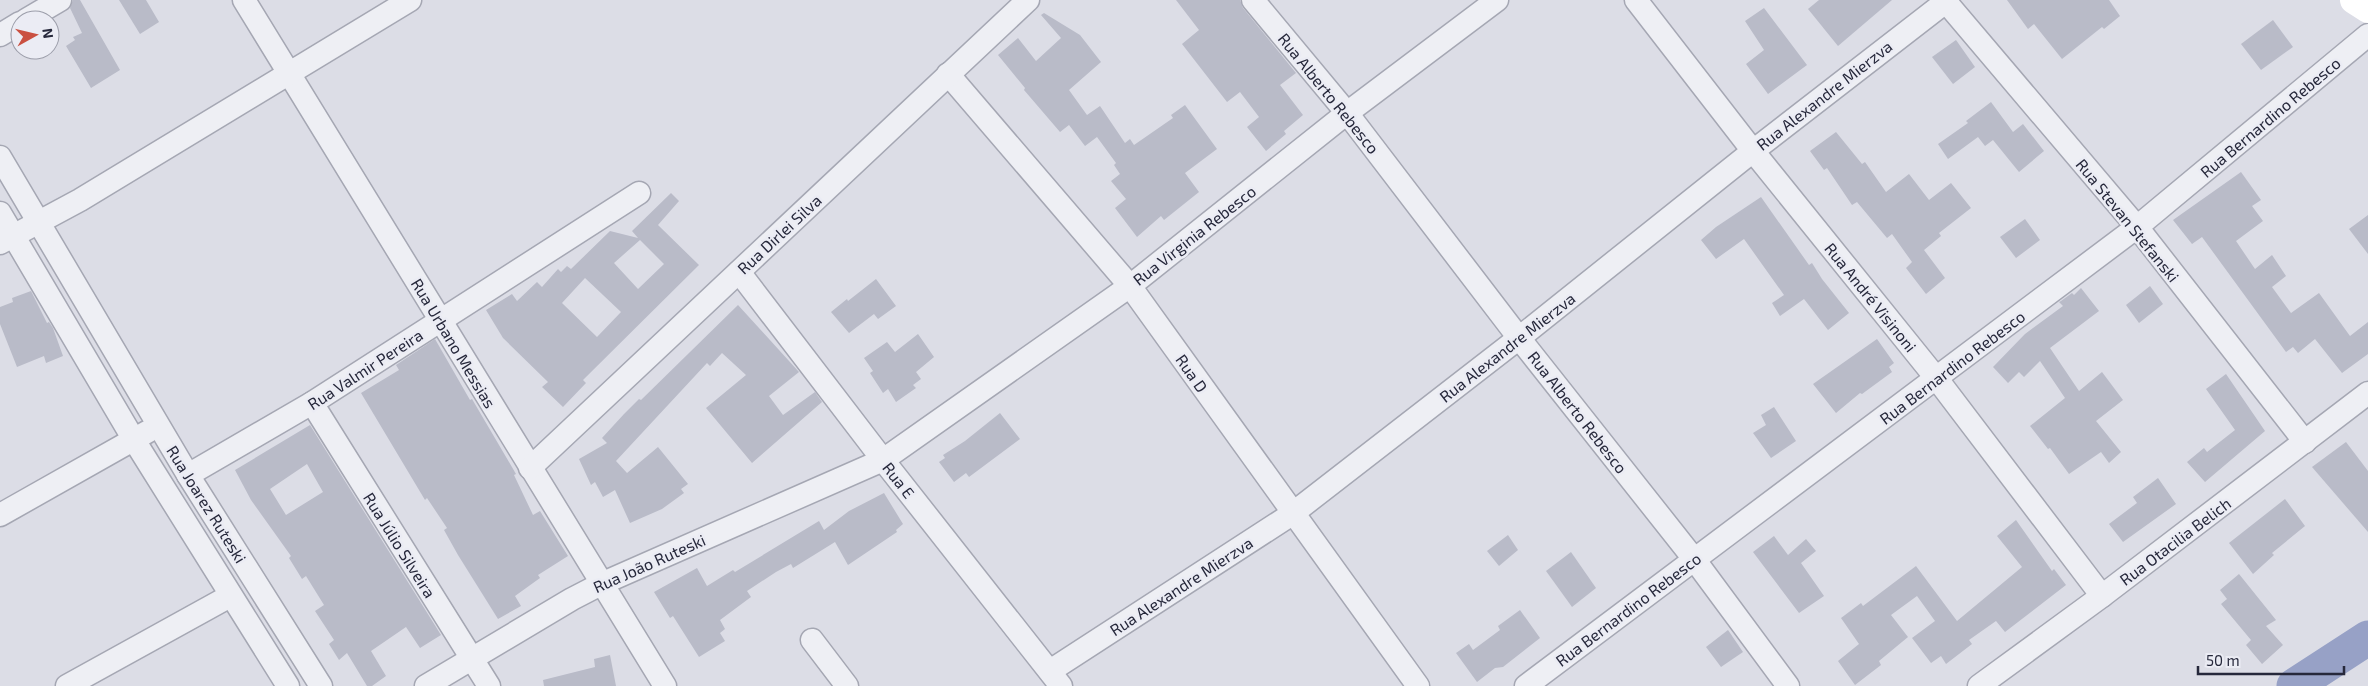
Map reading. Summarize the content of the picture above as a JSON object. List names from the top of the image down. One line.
{"streets":{"street":["Rua Alberto Rebesco","Rua Alexandre Mierzva","Rua Bernardino Rebesco","Rua Stevan Stefanski","Rua Dirlei Silva","Rua Virginia Rebesco","Rua André Visinoni","Rua Urbano Messias","Rua Valmir Pereira","Rua D","Rua E","Rua Joarez Ruteski","Rua Otacilia Belich","Rua Júlio Silveira","Rua João Ruteski"]},"crossings":[["Rua Alberto Rebesco","Rua Alexandre Mierzva"],["Rua Alberto Rebesco","Rua Bernardino Rebesco"],["Rua Alberto Rebesco","Rua Virginia Rebesco"],["Rua Alexandre Mierzva","Rua Stevan Stefanski"],["Rua Alexandre Mierzva","Rua André Visinoni"],["Rua Alexandre Mierzva","Rua D"],["Rua Alexandre Mierzva","Rua E"],["Rua Bernardino Rebesco","Rua Stevan Stefanski"],["Rua Bernardino Rebesco","Rua André Visinoni"],["Rua Stevan Stefanski","Rua Otacilia Belich"],["Rua Dirlei Silva","Rua Urbano Messias"],["Rua Dirlei Silva","Rua D"],["Rua Dirlei Silva","Rua E"],["Rua Virginia Rebesco","Rua D"],["Rua Virginia Rebesco","Rua E"],["Rua Virginia Rebesco","Rua João Ruteski"],["Rua André Visinoni","Rua Otacilia Belich"],["Rua Urbano Messias","Rua Valmir Pereira"],["Rua Urbano Messias","Rua João Ruteski"],["Rua Valmir Pereira","Rua Joarez Ruteski"],["Rua Valmir Pereira","Rua Júlio Silveira"],["Rua E","Rua João Ruteski"],["Rua Júlio Silveira","Rua João Ruteski"]],"scale_bar":"50 m","north":"right"}
